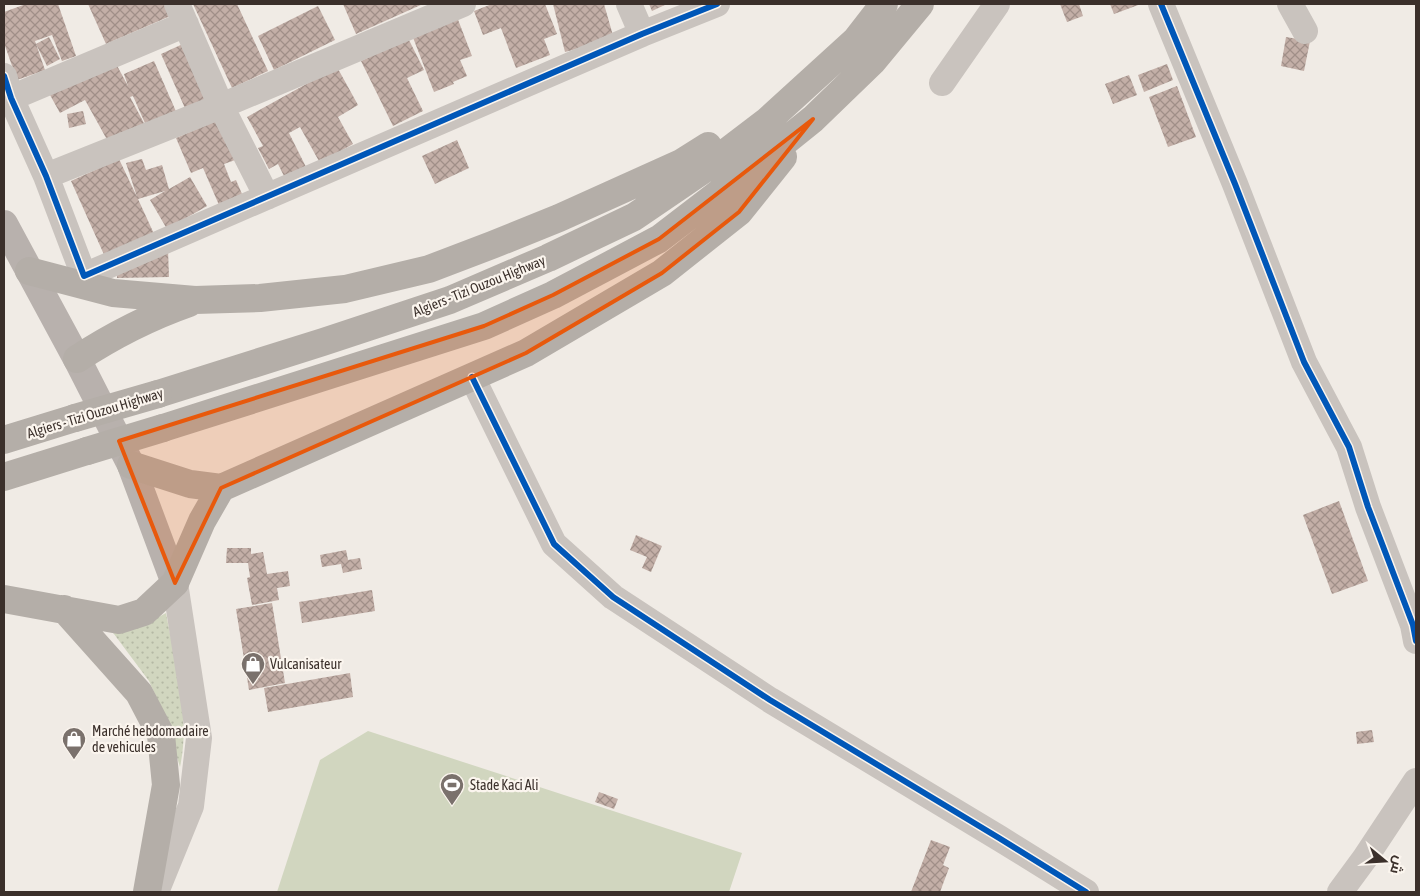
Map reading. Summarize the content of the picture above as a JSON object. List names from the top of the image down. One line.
{"streets":{"highway":["Algiers - Tizi Ouzou Highway"]},"places":{"shop":["Vulcanisateur","Marché hebdomadaire de vehicules"],"sports":["Stade Kaci Ali"]},"north":"right"}
